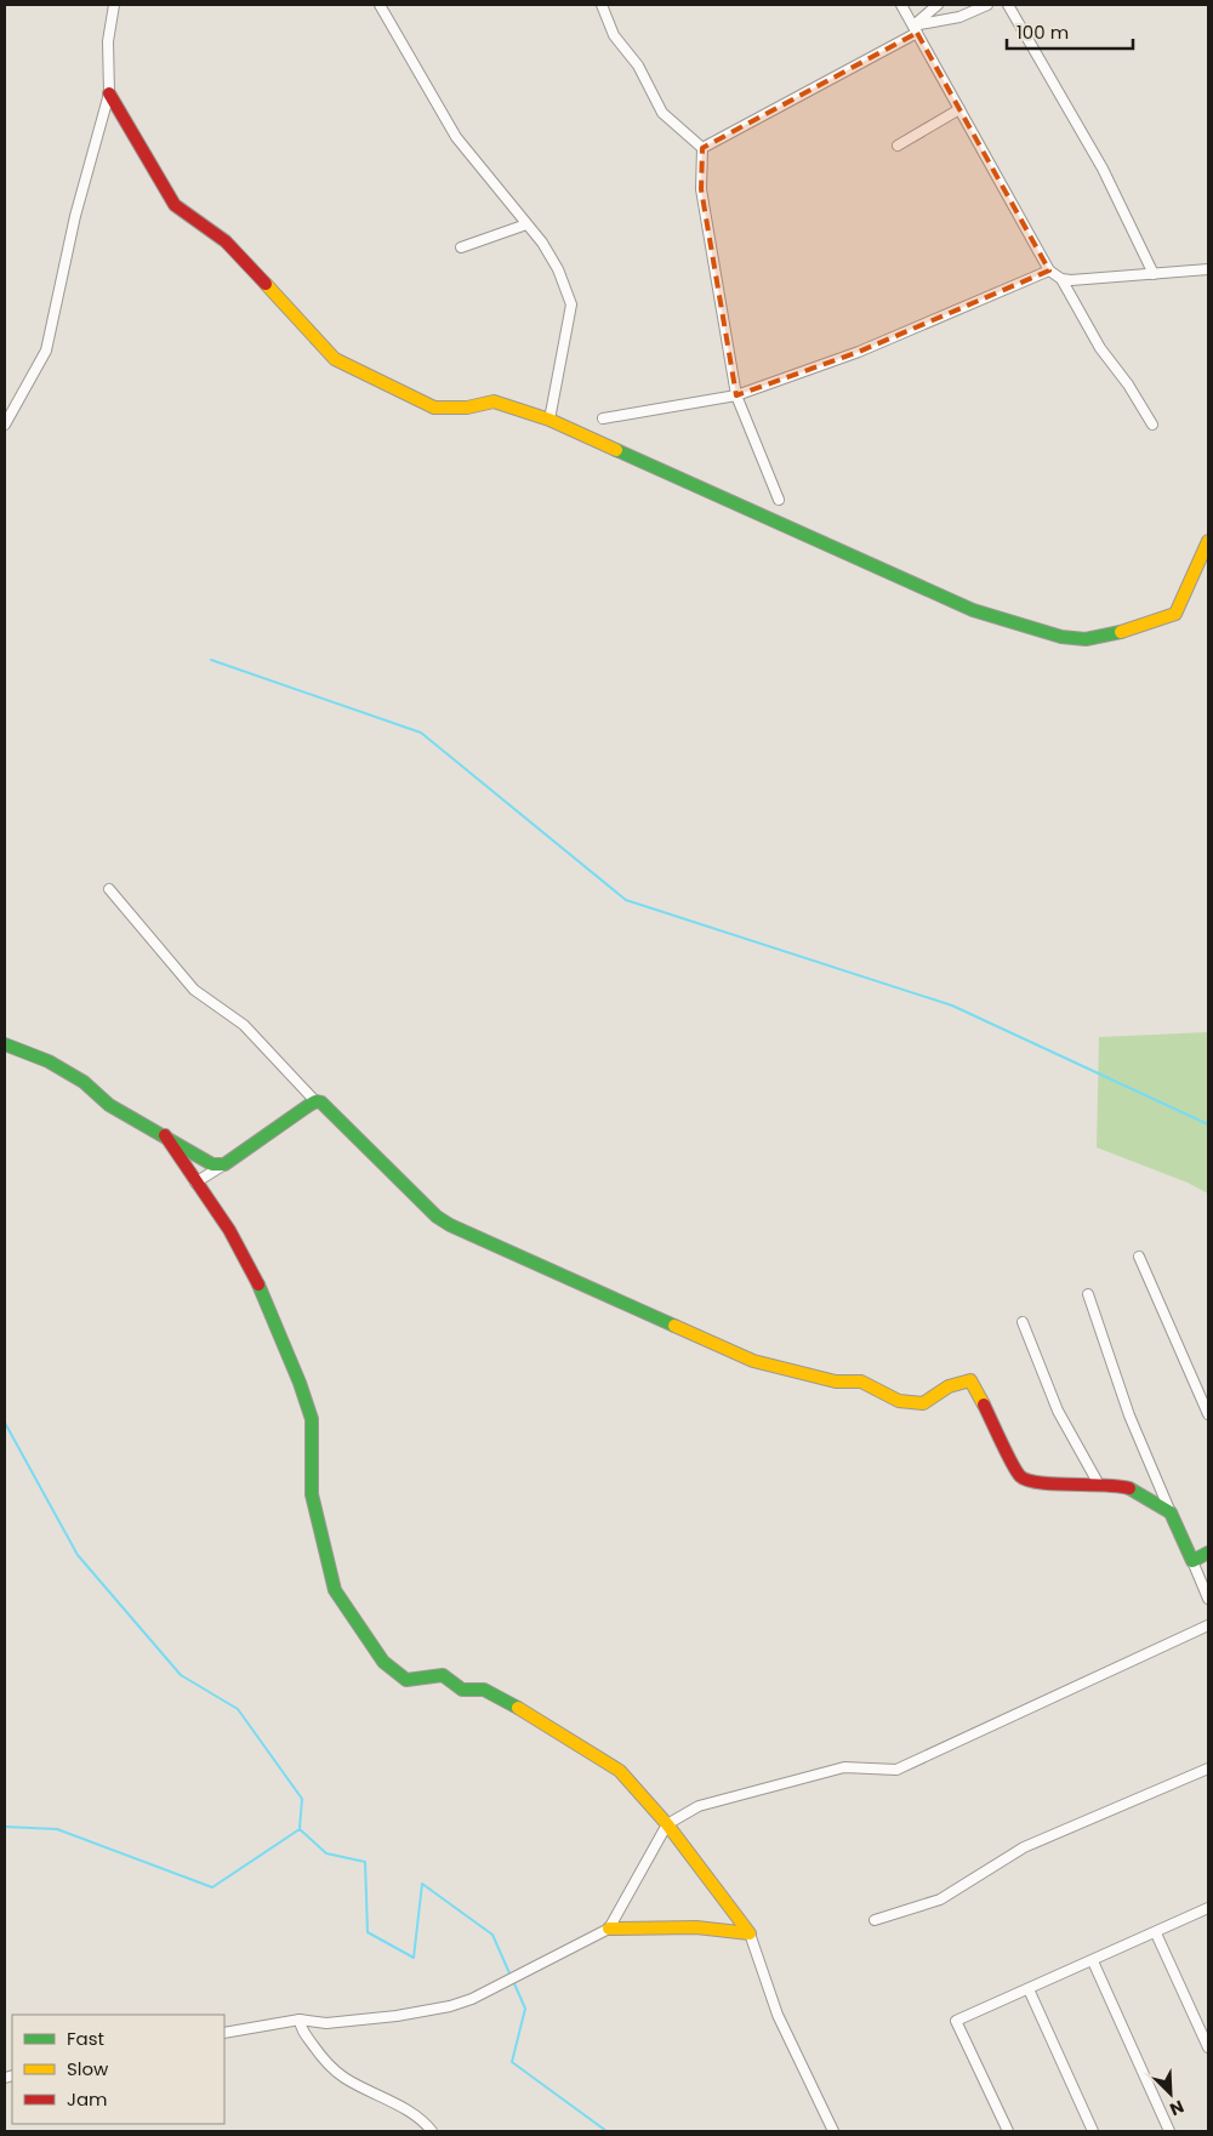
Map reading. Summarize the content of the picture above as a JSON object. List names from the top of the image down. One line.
{"legend":["Fast","Slow","Jam"],"scale_bar":"100 m","north":"bottom right"}
